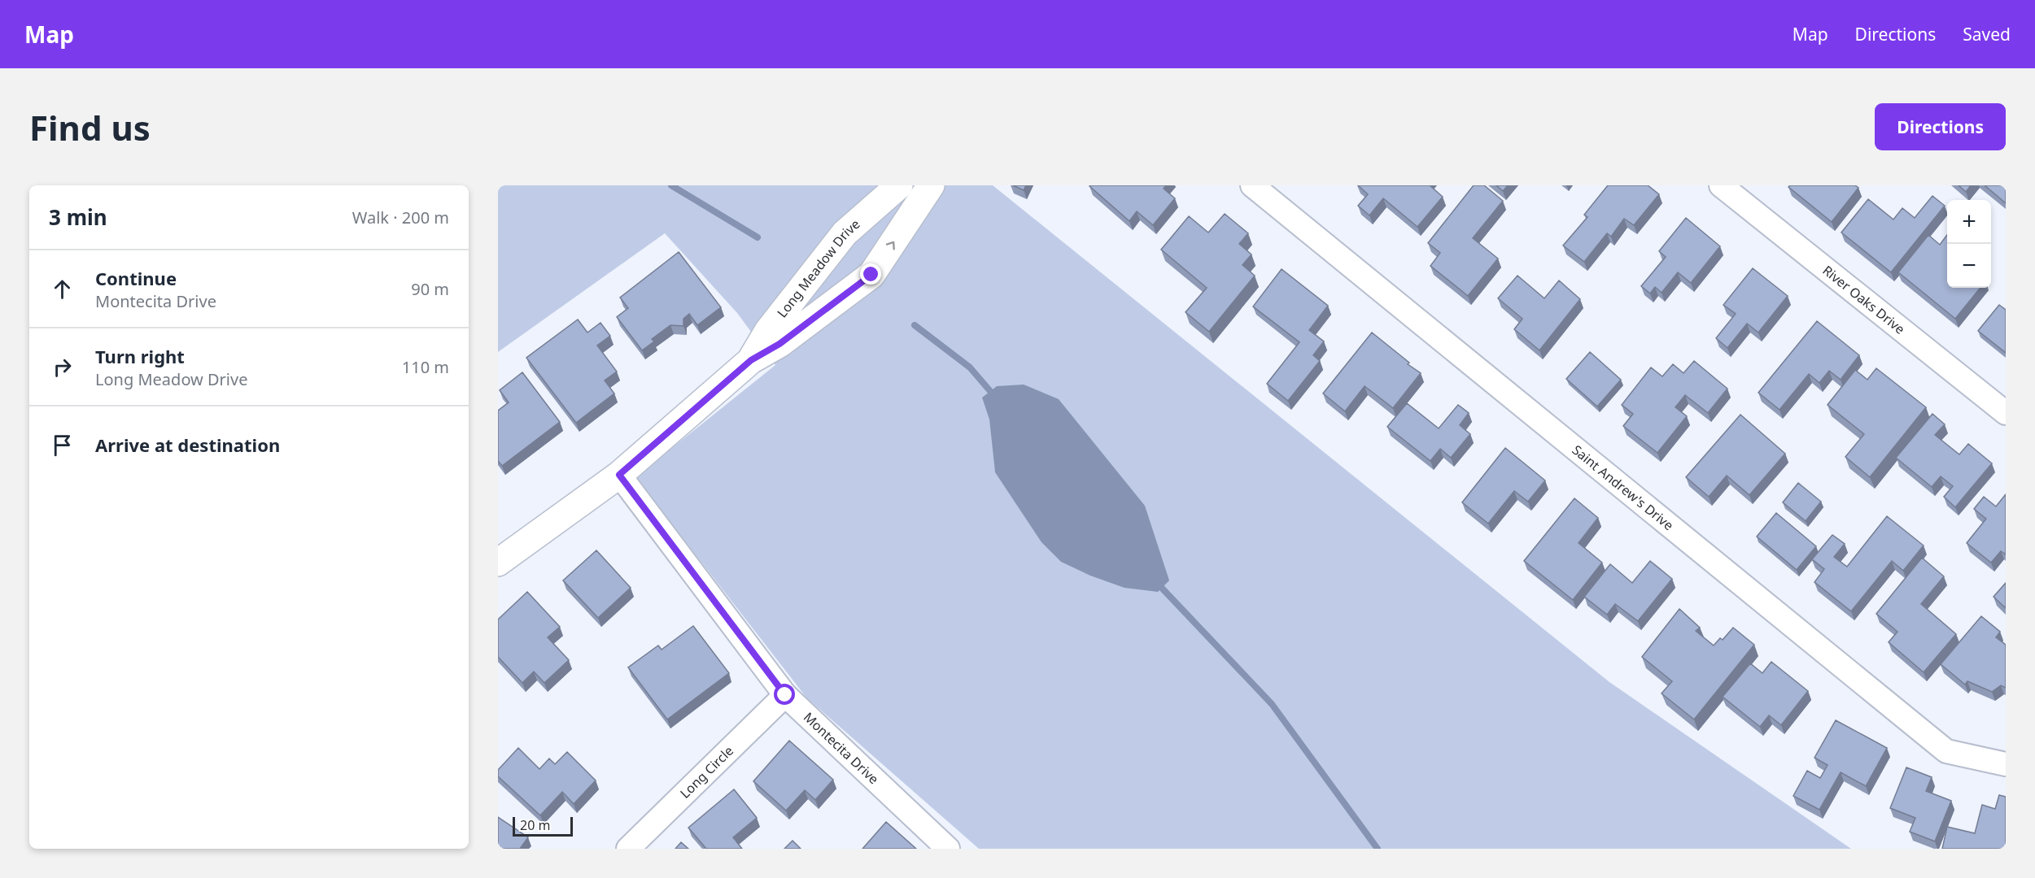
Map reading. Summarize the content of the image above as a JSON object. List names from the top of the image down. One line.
{"streets":{"street":["Long Meadow Drive","River Oaks Drive","Saint Andrew's Drive","Montecita Drive","Long Circle"]},"crossings":[["Long Meadow Drive","Montecita Drive"],["Montecita Drive","Long Circle"]],"scale_bar":"20 m","page":{"header":"Map","nav":["Map","Directions","Saved"],"buttons":"Directions","title":"Find us","heading":["3 min","Walk · 200 m"],"map_buttons":["+","−"],"list":[["Continue","Montecita Drive","90 m"],["Turn right","Long Meadow Drive","110 m"],"Arrive at destination"],"scale":"20 m"}}
